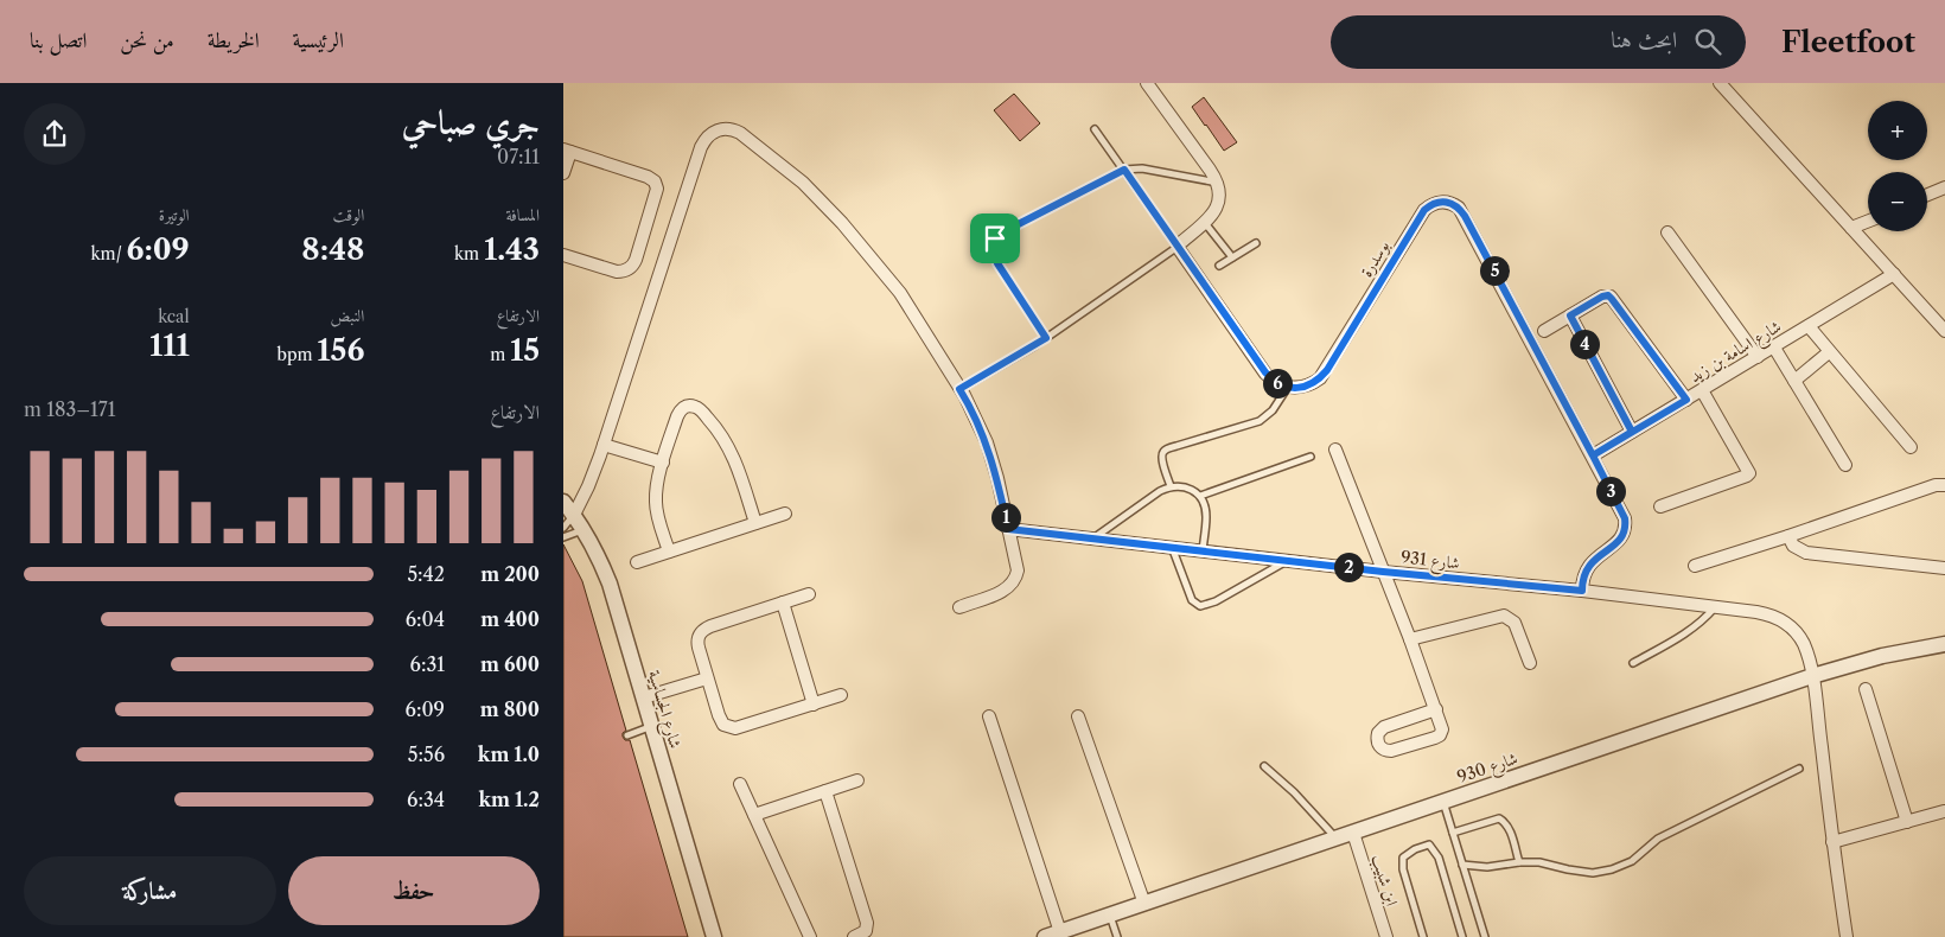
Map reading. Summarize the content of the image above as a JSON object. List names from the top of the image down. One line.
{"streets":{"street":["بوسدرة","شارع اسامة بن زيد","شارع 931","شارع الجساسية","شارع 930","ابن شبيب"]},"crossings":[["بوسدرة","شارع اسامة بن زيد"],["بوسدرة","شارع 931"],["شارع 931","شارع 930"],["شارع 930","ابن شبيب"]],"page":{"header":"Fleetfoot","search":"ابحث هنا","nav":["الرئيسية","الخريطة","من نحن","اتصل بنا"],"heading":["جري صباحي","07:11"],"map_buttons":["+","−"],"stats":[["المسافة","1.43 km"],["الوقت","8:48"],["الوتيرة","6:09 /km"],["الارتفاع","15 m"],["النبض","156 bpm"],["kcal","111"]],"pins":["5","4","6","3","1","2"],"chart":["الارتفاع","171–183 m"],"list":[{"name":"200 m","note":"5:42"},{"name":"400 m","note":"6:04"},{"name":"600 m","note":"6:31"},{"name":"800 m","note":"6:09"},{"name":"1.0 km","note":"5:56"},{"name":"1.2 km","note":"6:34"}],"buttons":["حفظ","مشاركة"]}}
